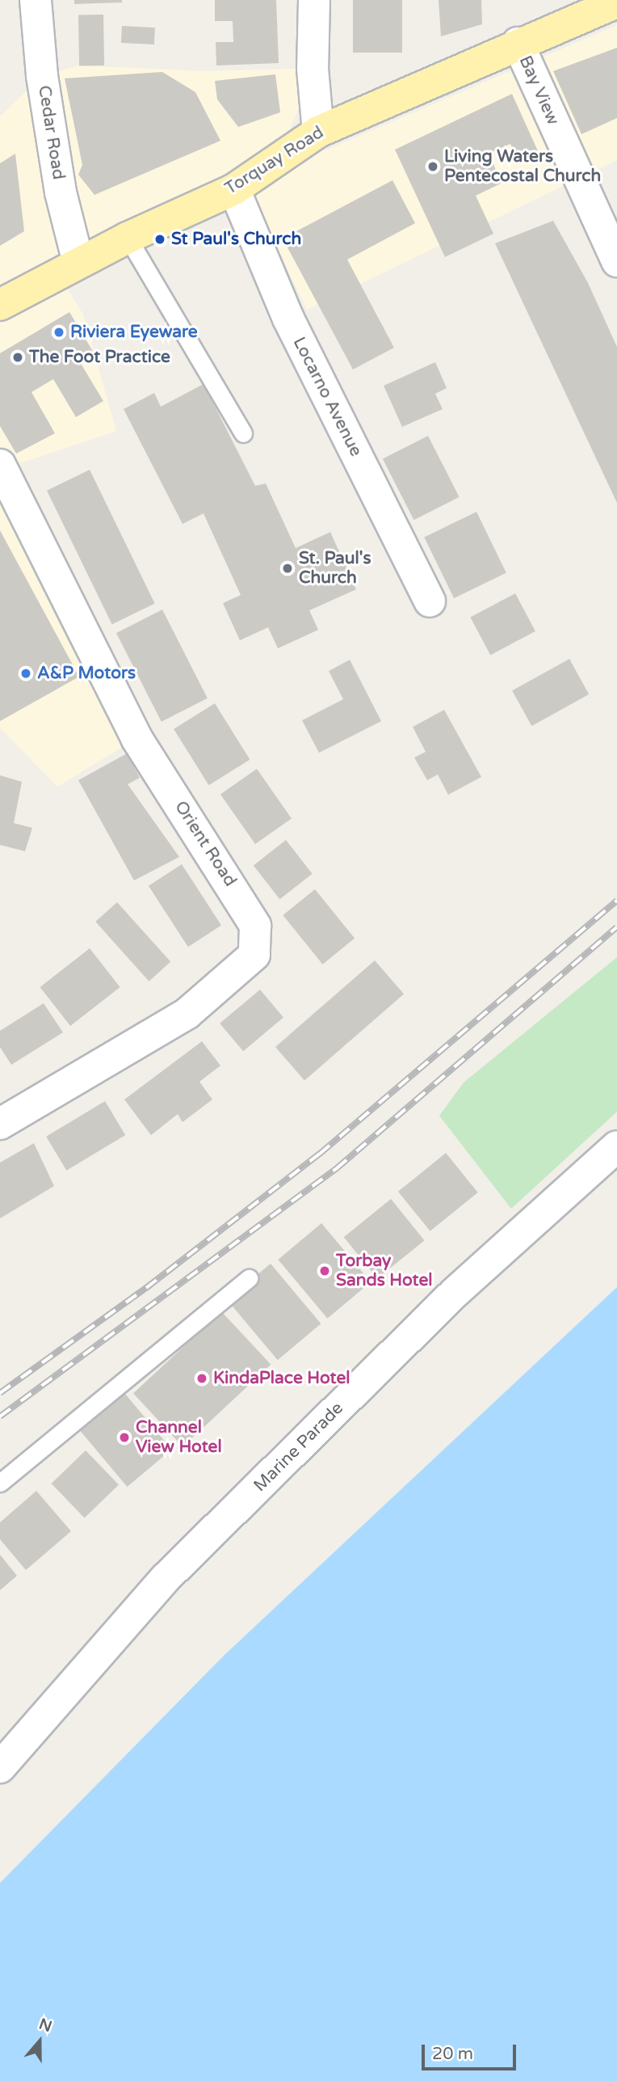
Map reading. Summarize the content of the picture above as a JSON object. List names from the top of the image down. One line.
{"streets":{"main road":["Torquay Road"],"street":["Bay View","Cedar Road","Locarno Avenue","Orient Road","Marine Parade"]},"crossings":[["Bay View","Torquay Road"],["Cedar Road","Torquay Road"],["Torquay Road","Locarno Avenue"]],"places":["Living Waters Pentecostal Church","St Paul's Church","Riviera Eyeware","The Foot Practice","St. Paul's Church","A&P Motors","Torbay Sands Hotel","KindaPlace Hotel","Channel View Hotel"],"scale_bar":"20 m","north":"top"}
